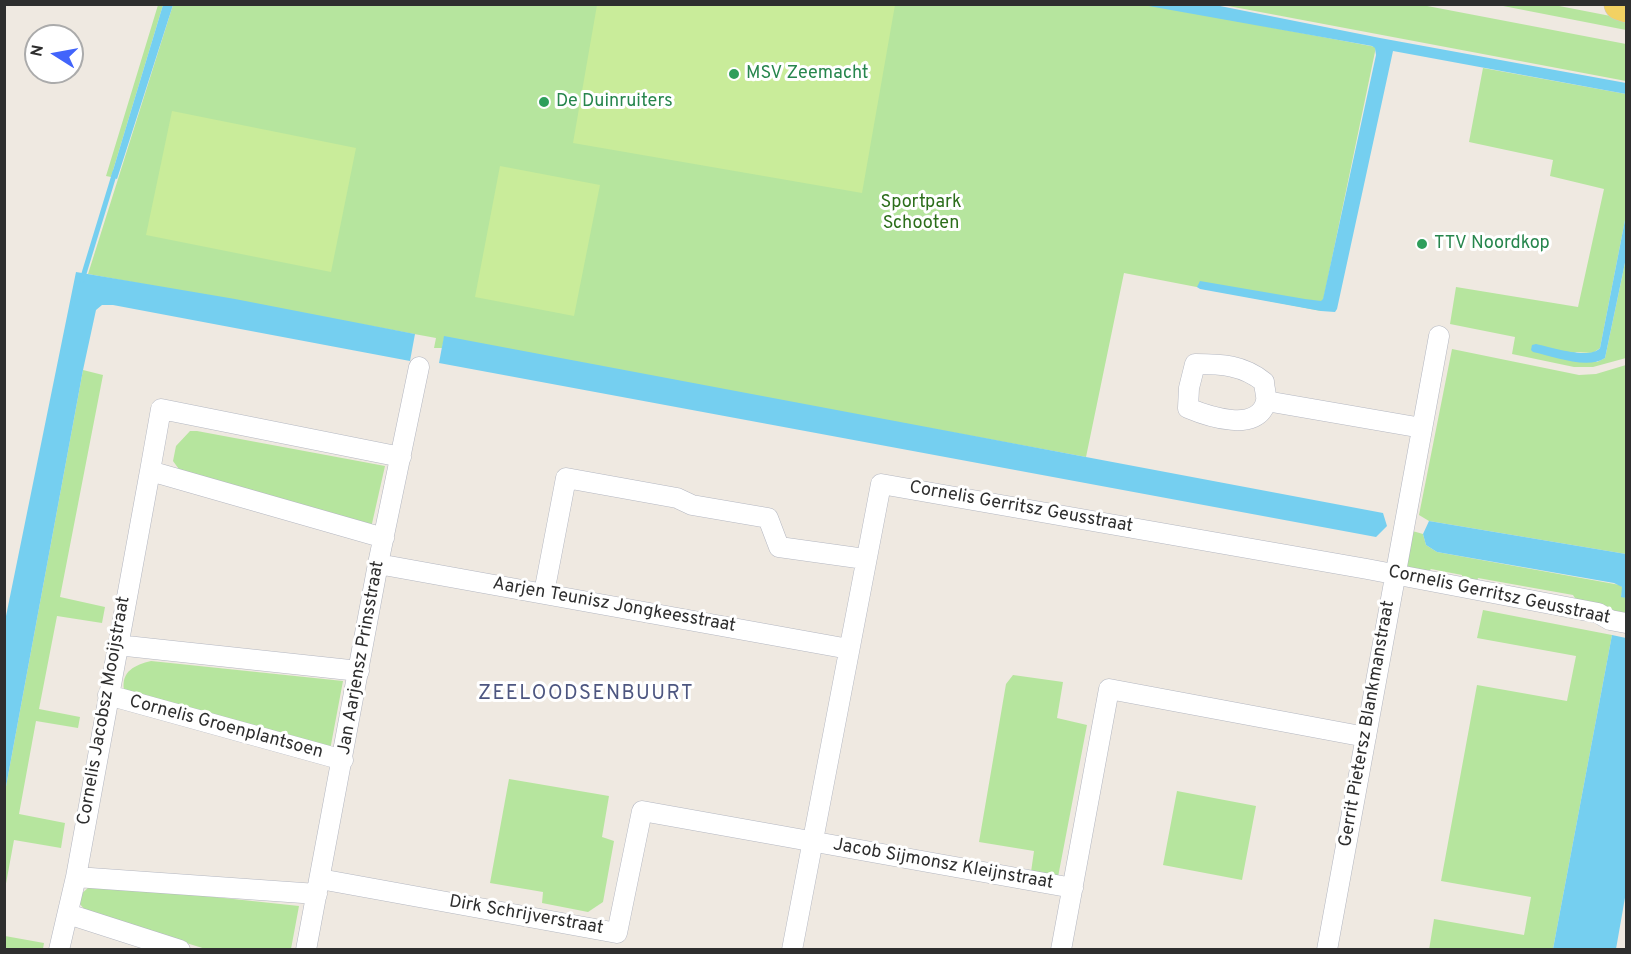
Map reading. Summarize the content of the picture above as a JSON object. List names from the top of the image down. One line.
{"streets":{"street":["Cornelis Gerritsz Geusstraat","Aarjen Teunisz Jongkeesstraat","Jan Aarjensz Prinsstraat","Cornelis Jacobsz Mooijstraat","Gerrit Pietersz Blankmanstraat","Cornelis Groenplantsoen","Jacob Sijmonsz Kleijnstraat","Dirk Schrijverstraat"]},"crossings":[["Cornelis Gerritsz Geusstraat","Aarjen Teunisz Jongkeesstraat"],["Cornelis Gerritsz Geusstraat","Gerrit Pietersz Blankmanstraat"],["Cornelis Gerritsz Geusstraat","Jacob Sijmonsz Kleijnstraat"],["Cornelis Gerritsz Geusstraat","Dirk Schrijverstraat"],["Aarjen Teunisz Jongkeesstraat","Jan Aarjensz Prinsstraat"],["Jan Aarjensz Prinsstraat","Cornelis Jacobsz Mooijstraat"],["Jan Aarjensz Prinsstraat","Cornelis Groenplantsoen"],["Jan Aarjensz Prinsstraat","Dirk Schrijverstraat"],["Cornelis Jacobsz Mooijstraat","Cornelis Groenplantsoen"],["Jacob Sijmonsz Kleijnstraat","Dirk Schrijverstraat"]],"districts":["ZEELOODSENBUURT"],"parks":["Sportpark Schooten"],"places":["MSV Zeemacht","De Duinruiters","TTV Noordkop"],"north":"left"}
